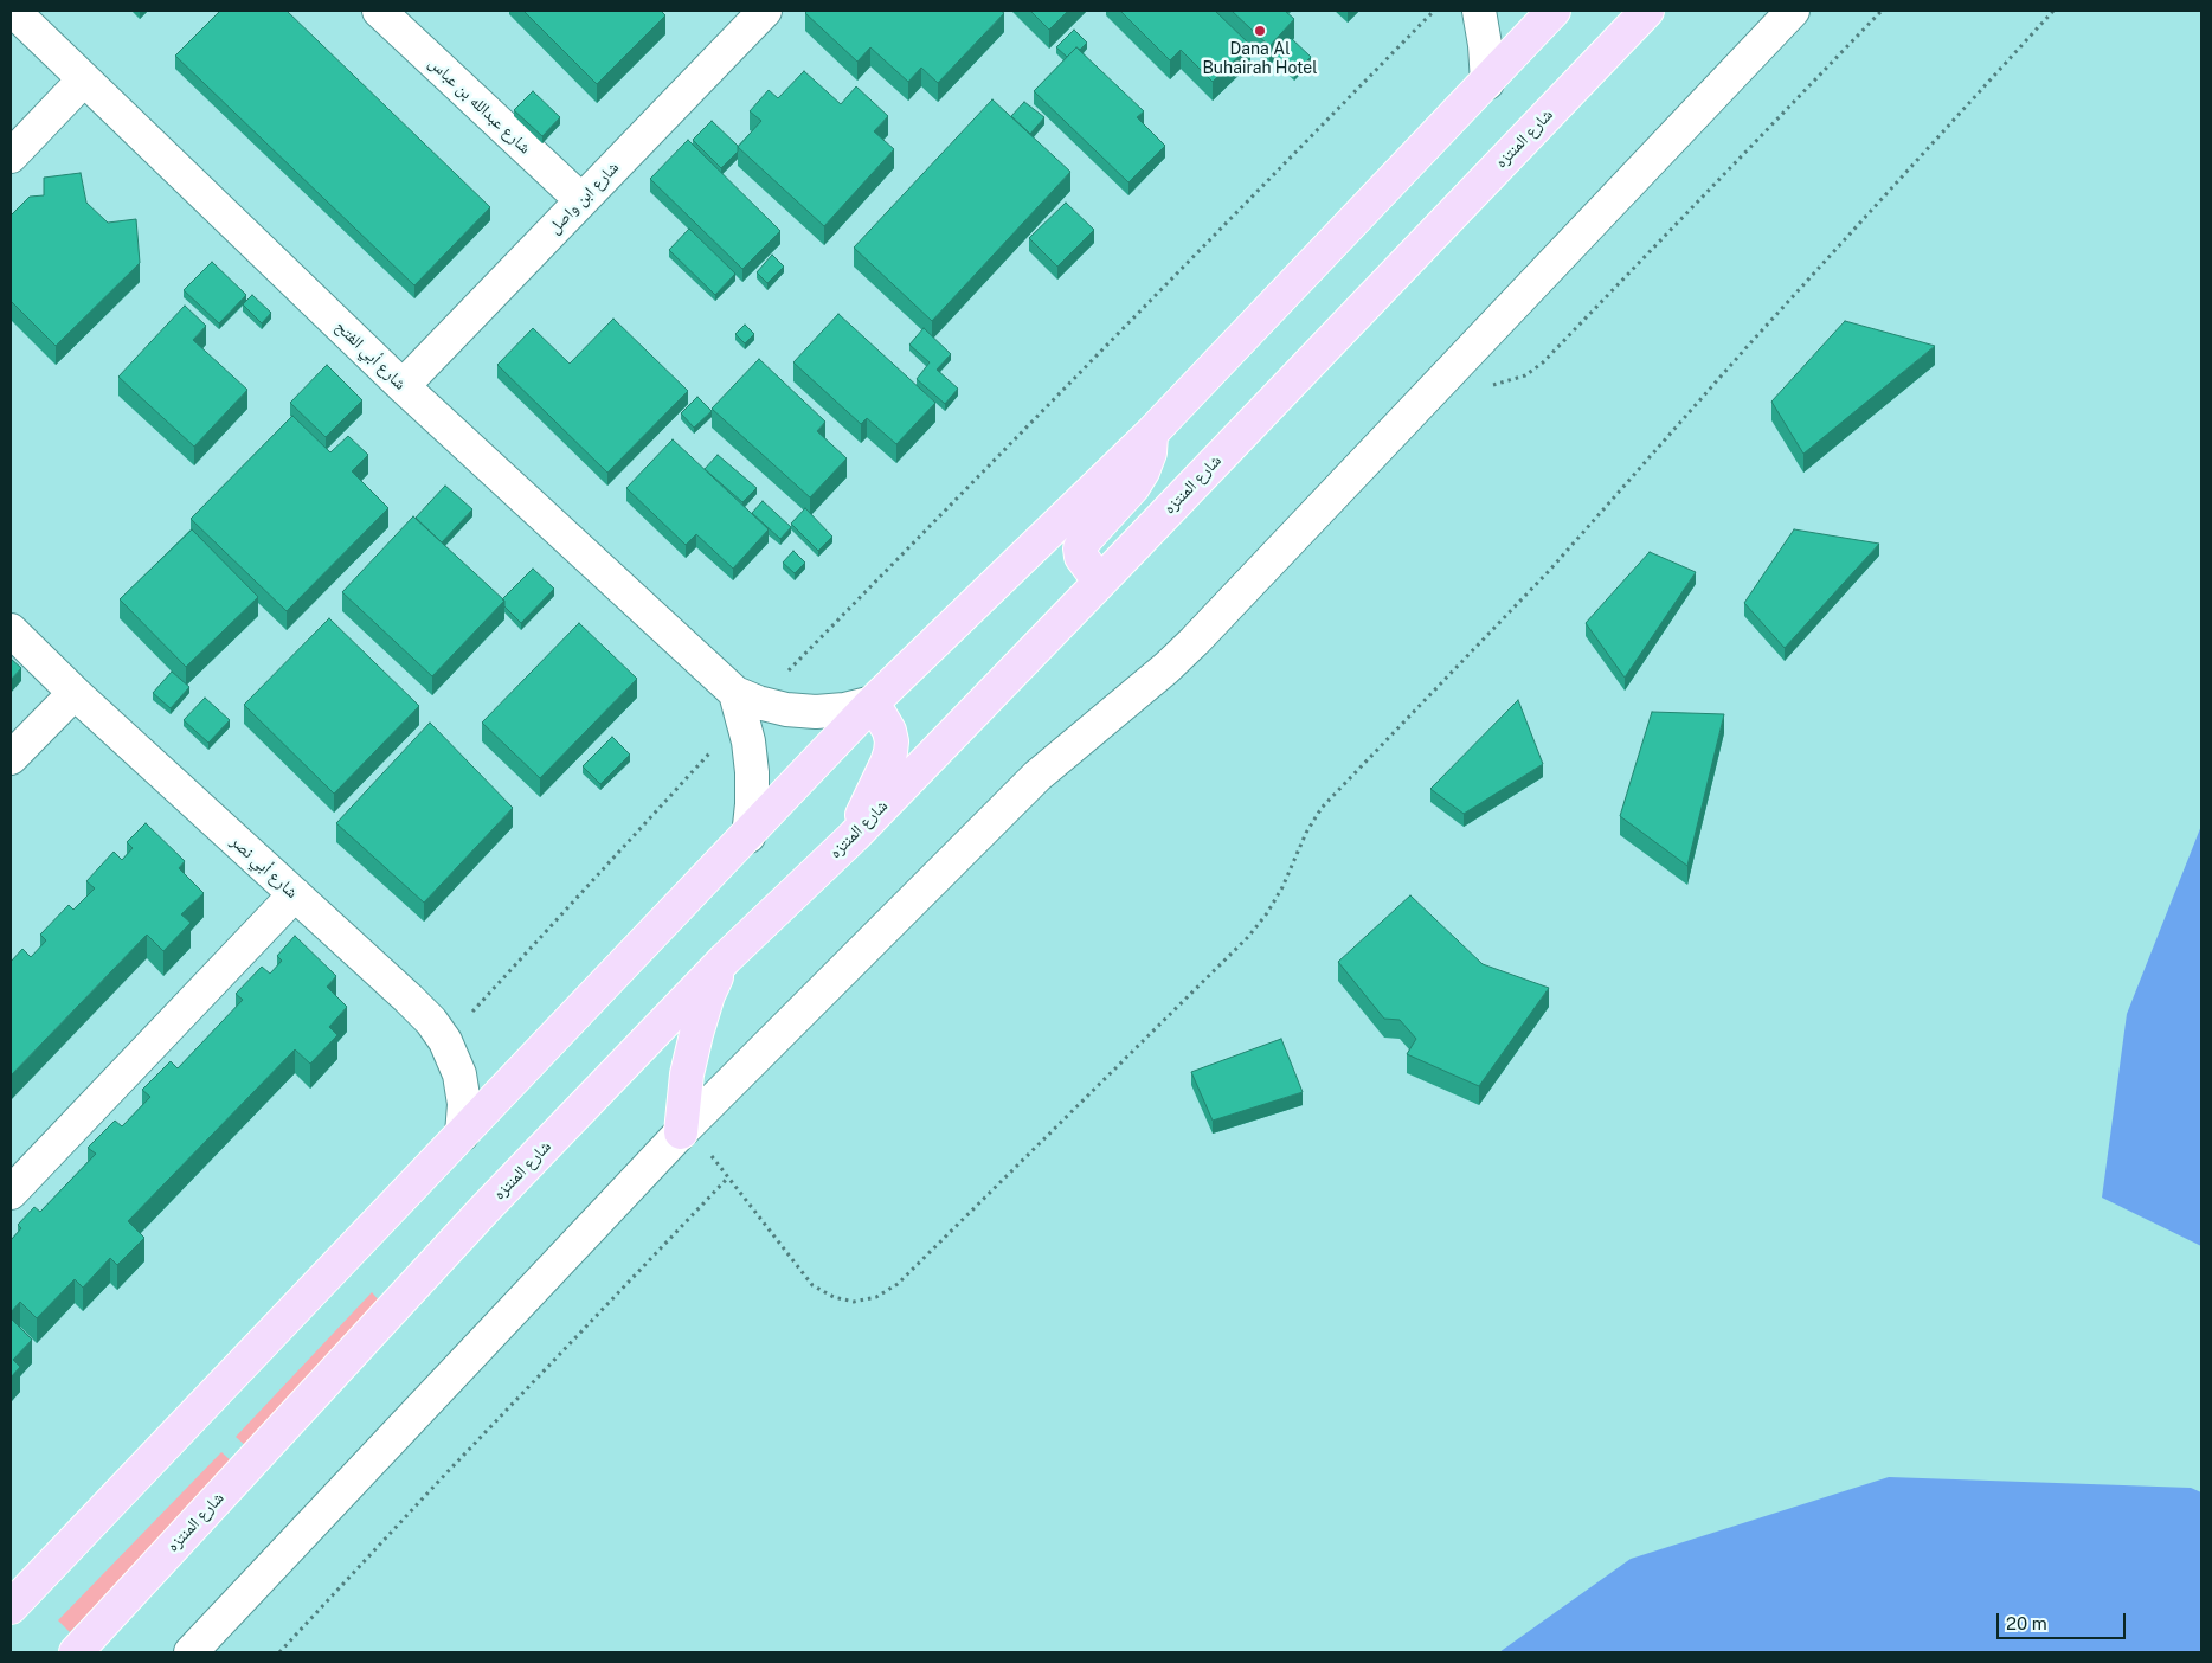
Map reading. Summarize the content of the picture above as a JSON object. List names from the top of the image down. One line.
{"streets":{"main road":["شارع المنتزه"],"street":["شارع عبدالله بن عباس","شارع ابن واصل","شارع أبي الفتح","شارع أبي نصر"]},"crossings":[["شارع عبدالله بن عباس","شارع ابن واصل"],["شارع ابن واصل","شارع أبي الفتح"]],"places":["Dana Al Buhairah Hotel"],"scale_bar":"20 m"}
